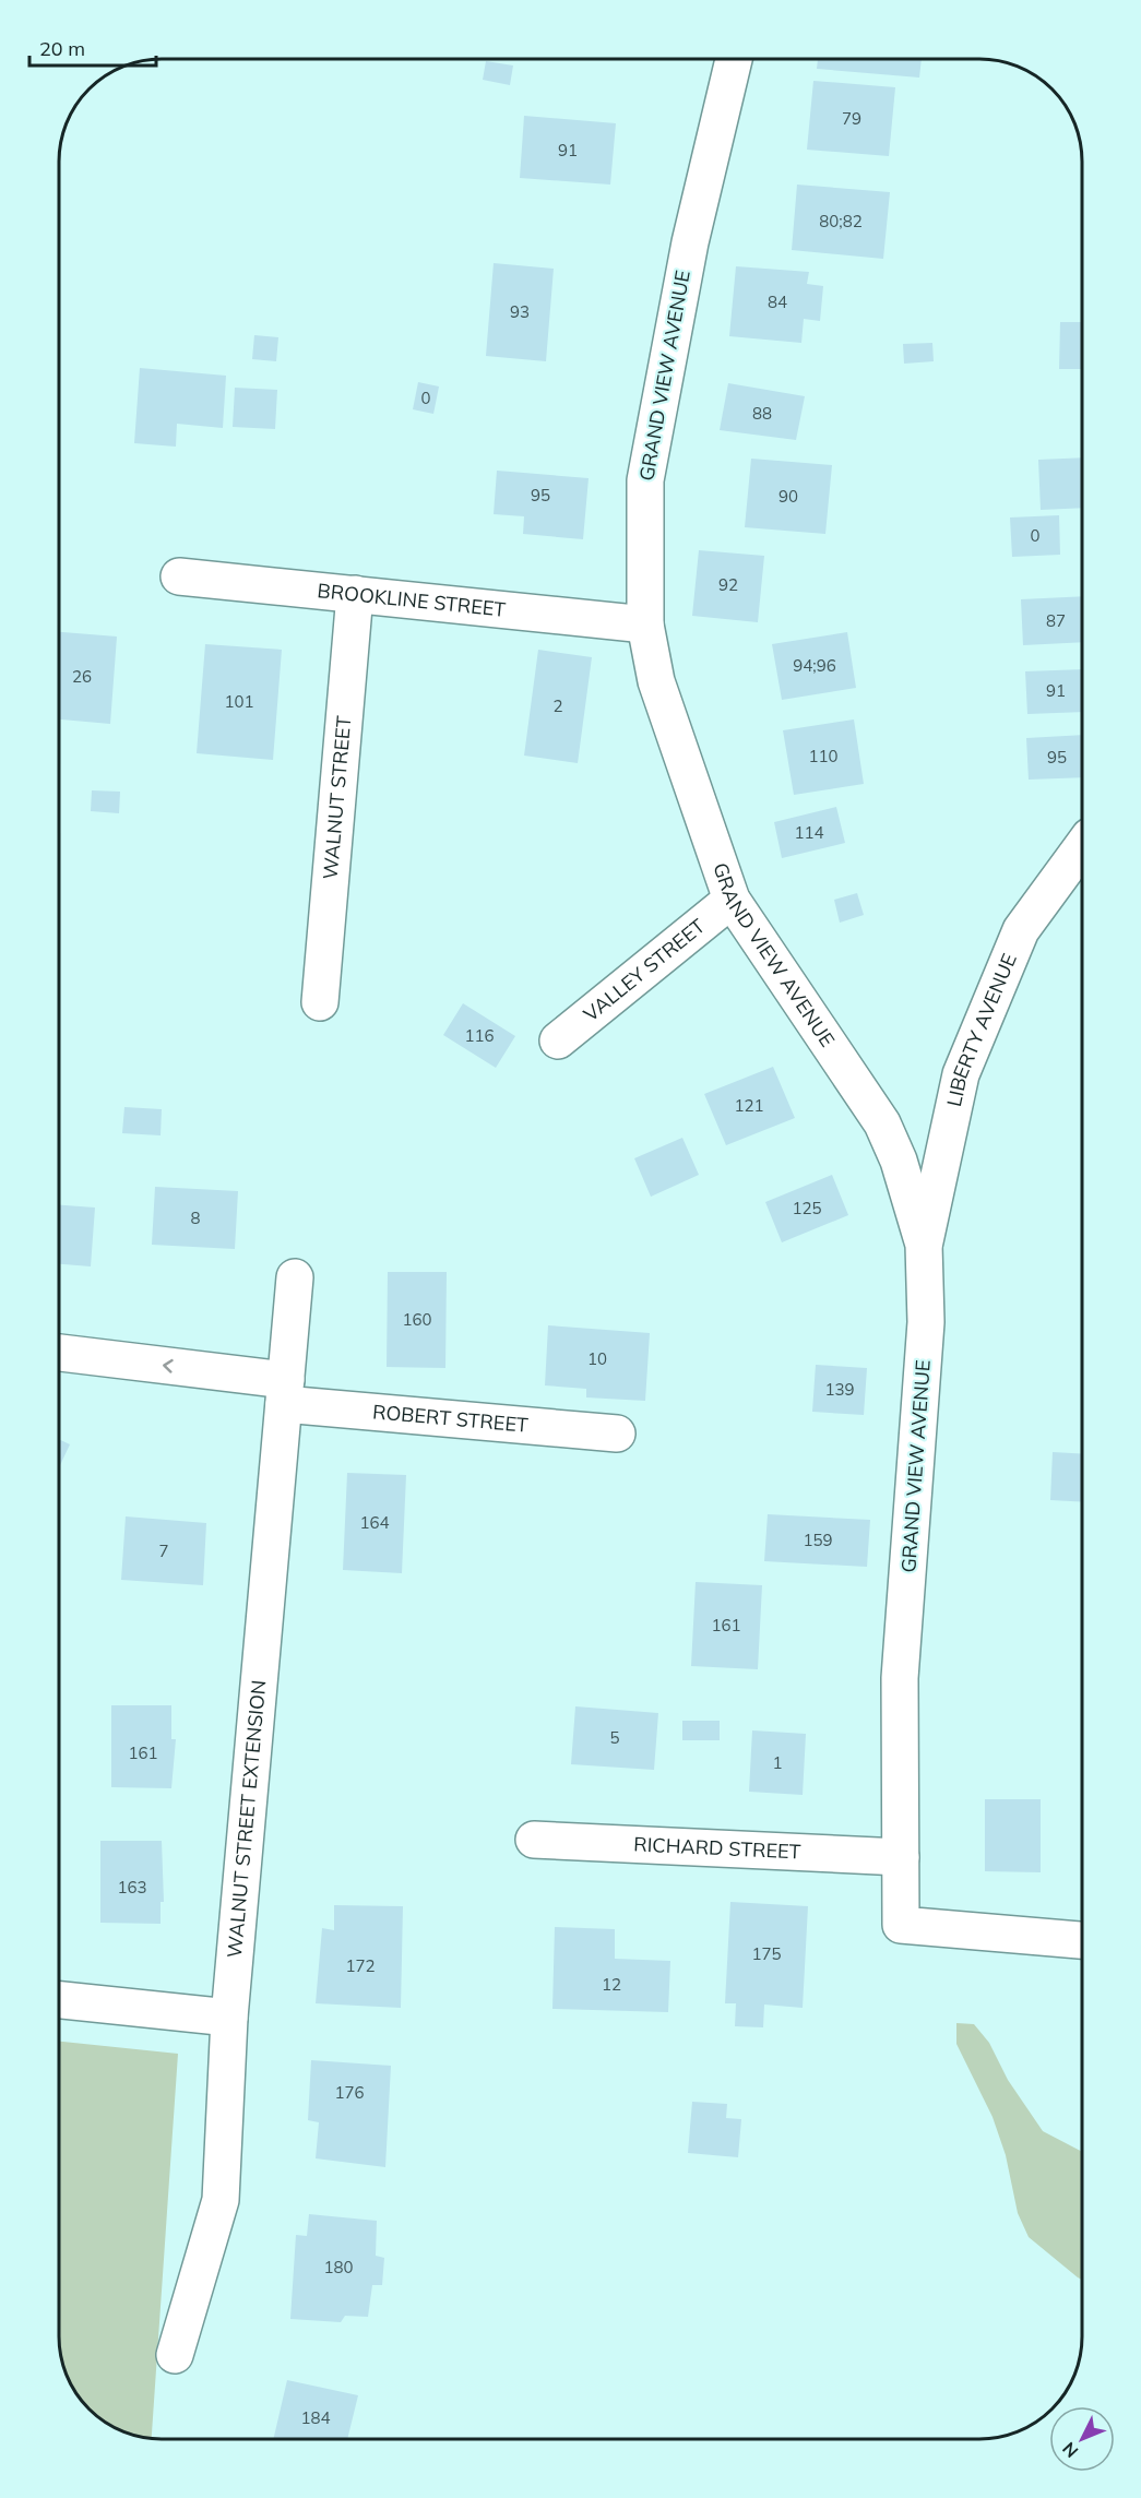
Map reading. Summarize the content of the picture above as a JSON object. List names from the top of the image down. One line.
{"streets":{"street":["GRAND VIEW AVENUE","BROOKLINE STREET","WALNUT STREET","VALLEY STREET","LIBERTY AVENUE","ROBERT STREET","WALNUT STREET EXTENSION","RICHARD STREET"]},"crossings":[["GRAND VIEW AVENUE","BROOKLINE STREET"],["GRAND VIEW AVENUE","VALLEY STREET"],["GRAND VIEW AVENUE","LIBERTY AVENUE"],["GRAND VIEW AVENUE","RICHARD STREET"],["BROOKLINE STREET","WALNUT STREET"],["ROBERT STREET","WALNUT STREET EXTENSION"]],"one_way":["ROBERT STREET"],"house_numbers":["79","91","80;82","84","93","0","88","95","90","0","92","87","94;96","26","91","101","2","110","95","114","116","121","125","8","160","10","139","164","159","7","161","5","161","1","163","175","172","12","176","180","184"],"scale_bar":"20 m","north":"bottom left"}
